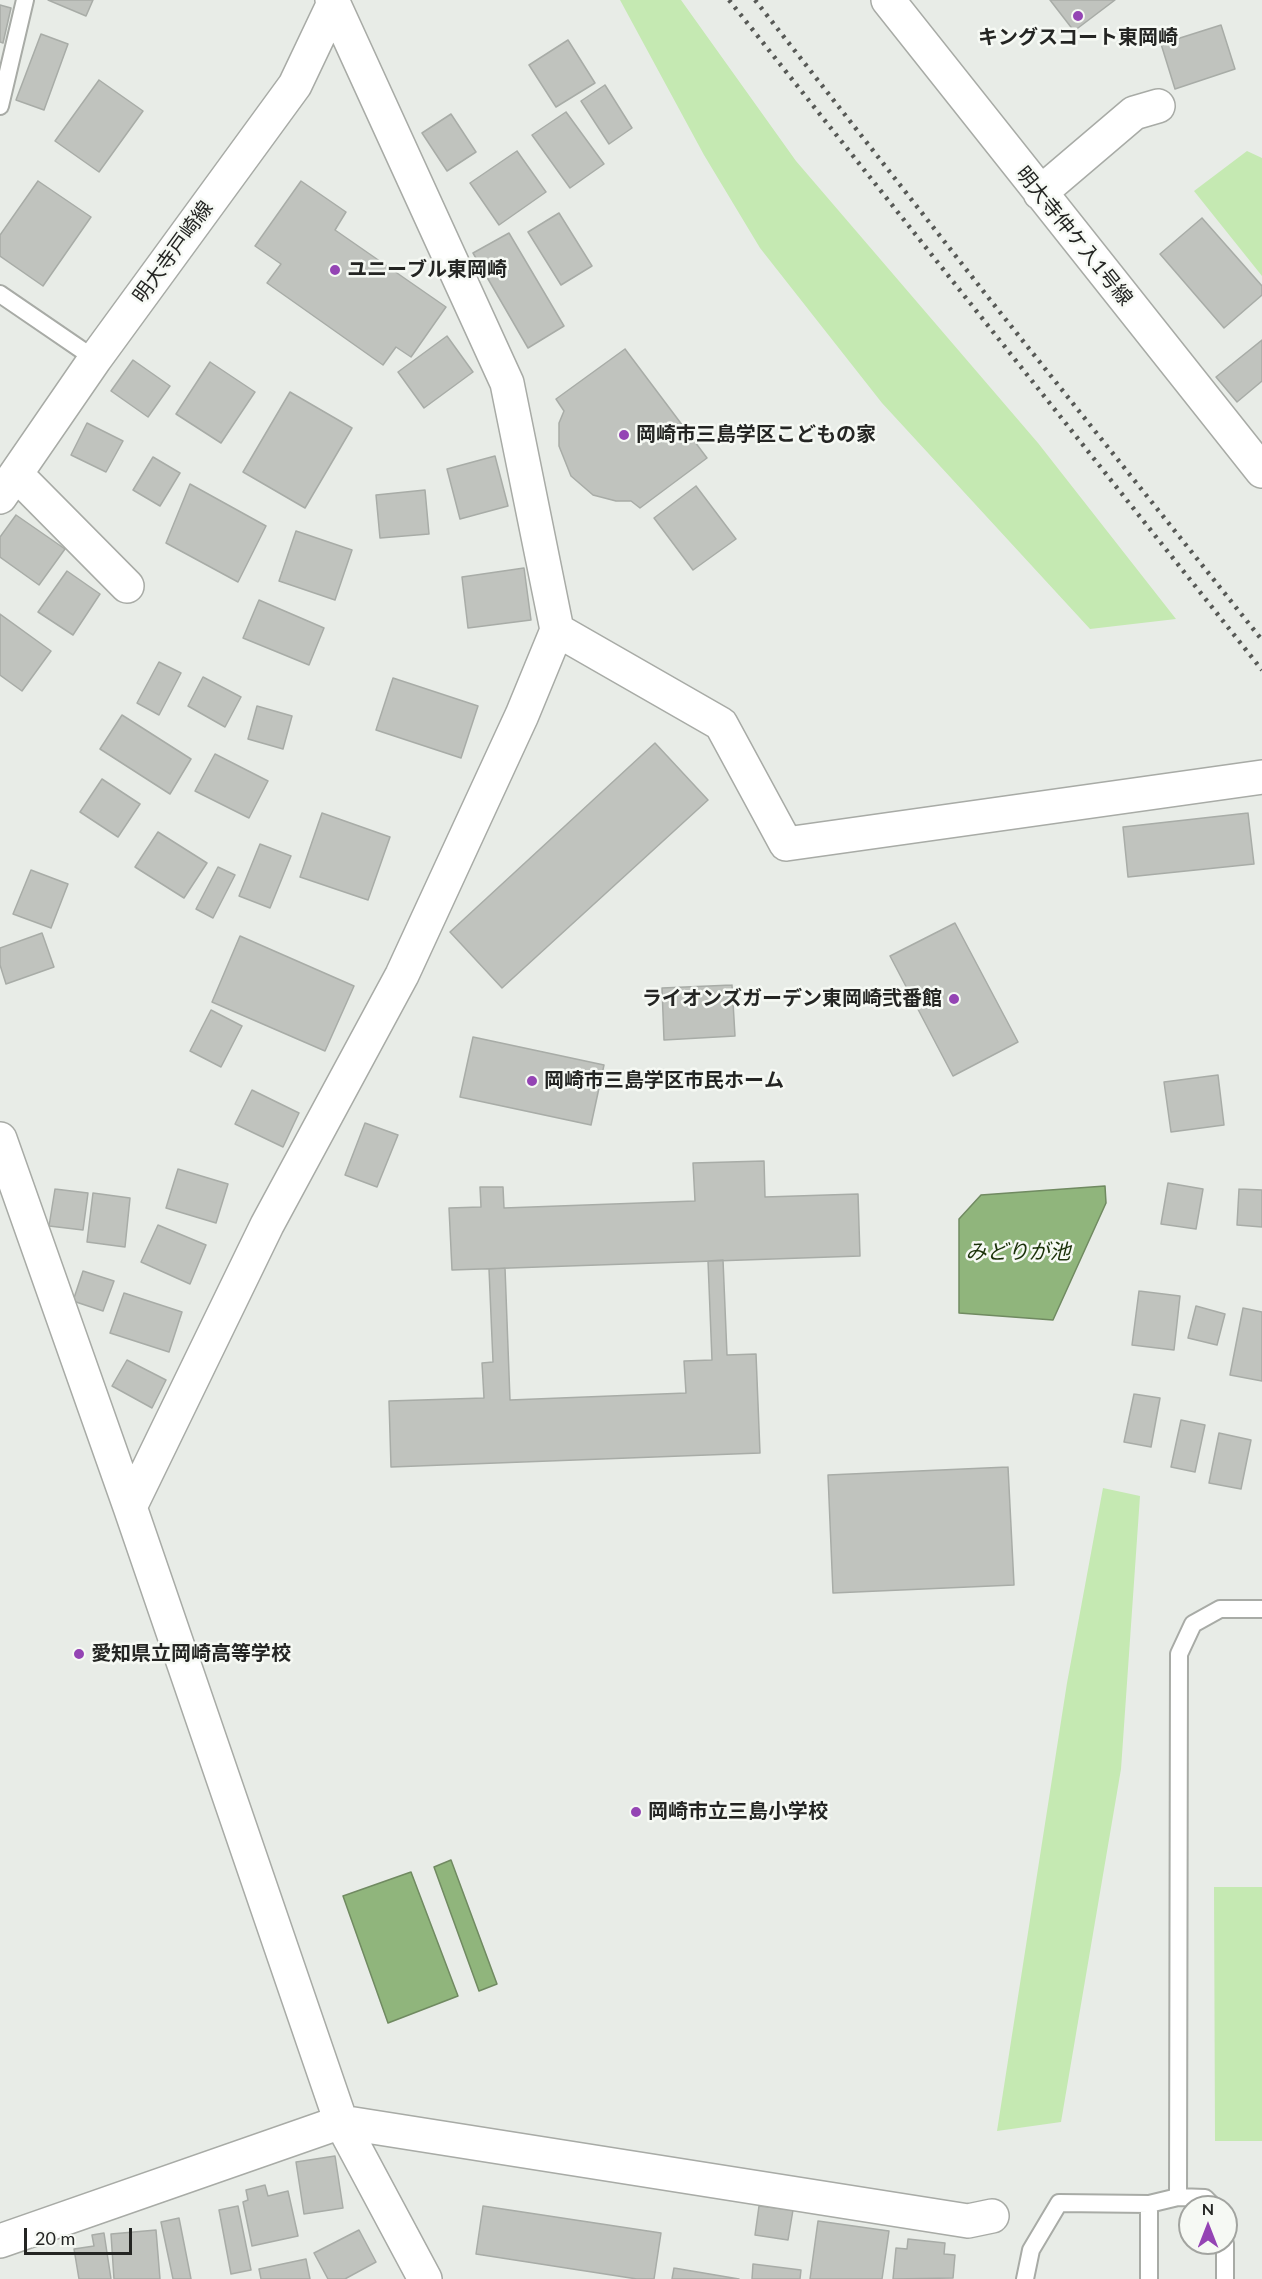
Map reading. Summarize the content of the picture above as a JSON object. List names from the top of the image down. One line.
{"streets":{"street":["明大寺仲ケ入1号線","明大寺戸崎線"]},"water":["みどりが池"],"places":["キングスコート東岡崎","ユニーブル東岡崎","岡崎市三島学区こどもの家","ライオンズガーデン東岡崎弐番館","岡崎市三島学区市民ホーム","愛知県立岡崎高等学校","岡崎市立三島小学校"],"scale_bar":"20 m","north":"top"}
